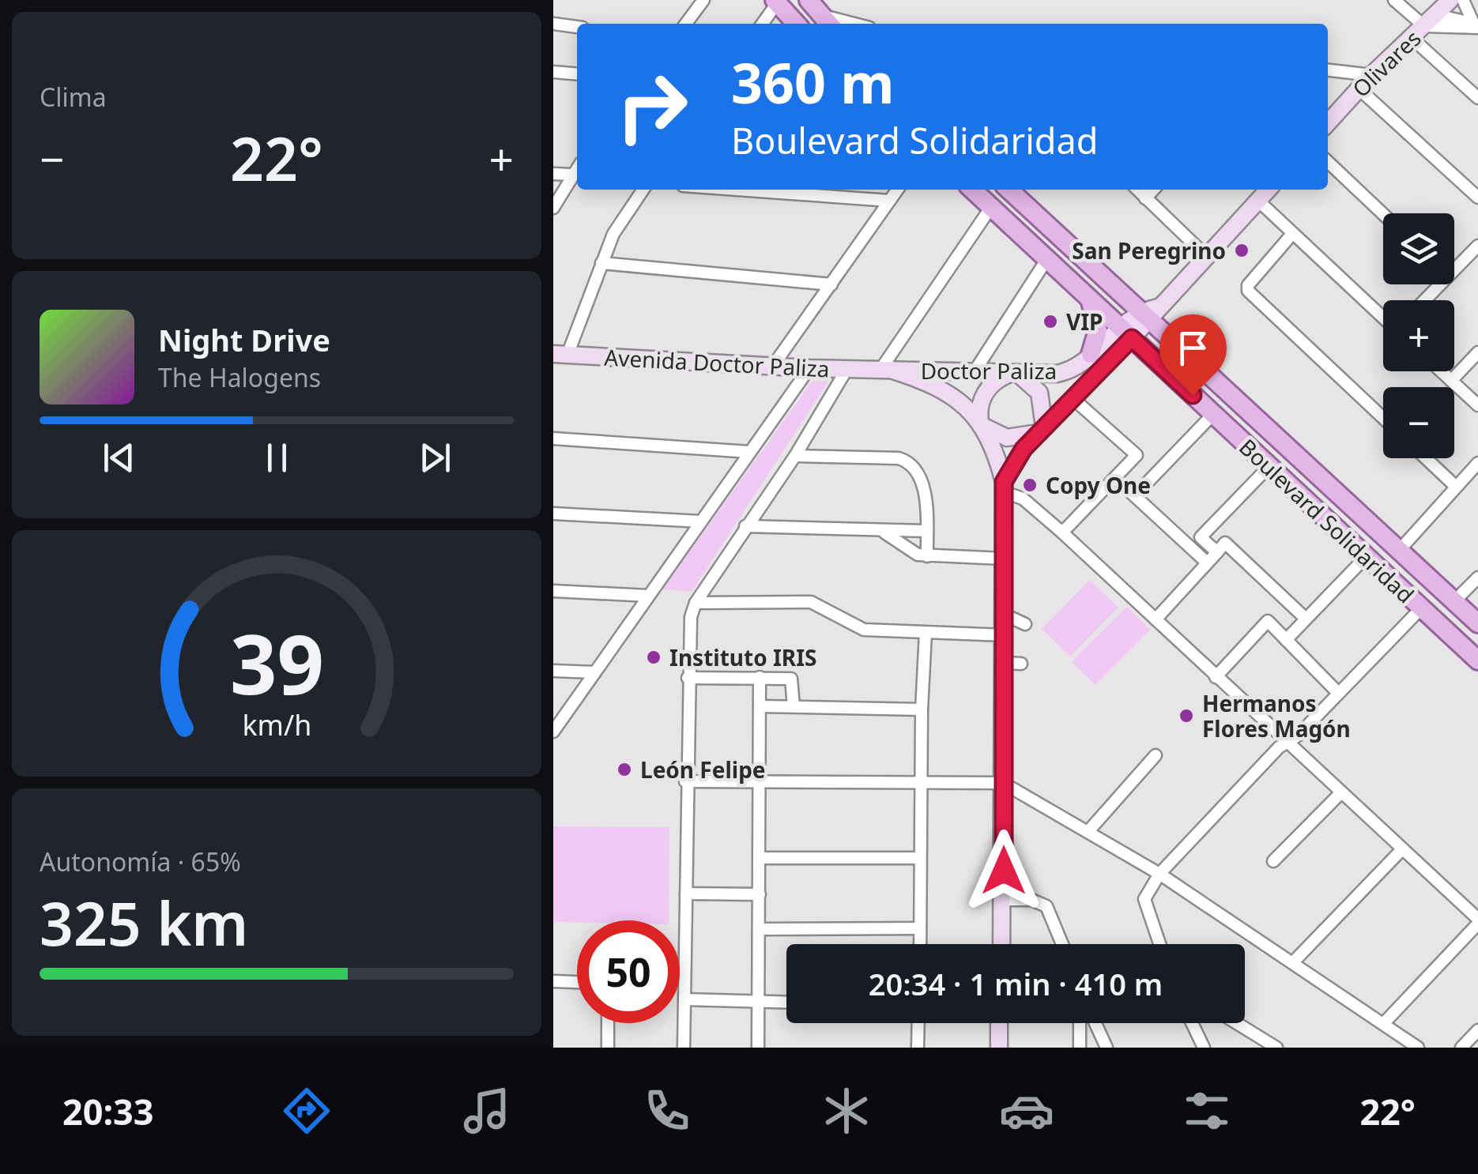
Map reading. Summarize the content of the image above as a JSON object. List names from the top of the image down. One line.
{"streets":{"main road":["Olivares","Avenida Doctor Paliza","Doctor Paliza","Boulevard Solidaridad"]},"crossings":[["Avenida Doctor Paliza","Doctor Paliza"],["Doctor Paliza","Boulevard Solidaridad"]],"places":["San Peregrino","VIP","Copy One","Instituto IRIS","Hermanos Flores Magón","León Felipe"],"page":{"tile":["Clima",["Autonomía · 65%","325 km"]],"turn":["360 m","Boulevard Solidaridad"],"heat":["−","22°","+"],"map_buttons":["+","−"],"song":["Night Drive","The Halogens"],"limit":"50","trip":"20:34 · 1 min · 410 m","tabs":["20:33","22°"],"gauge":["39","km/h"]}}
